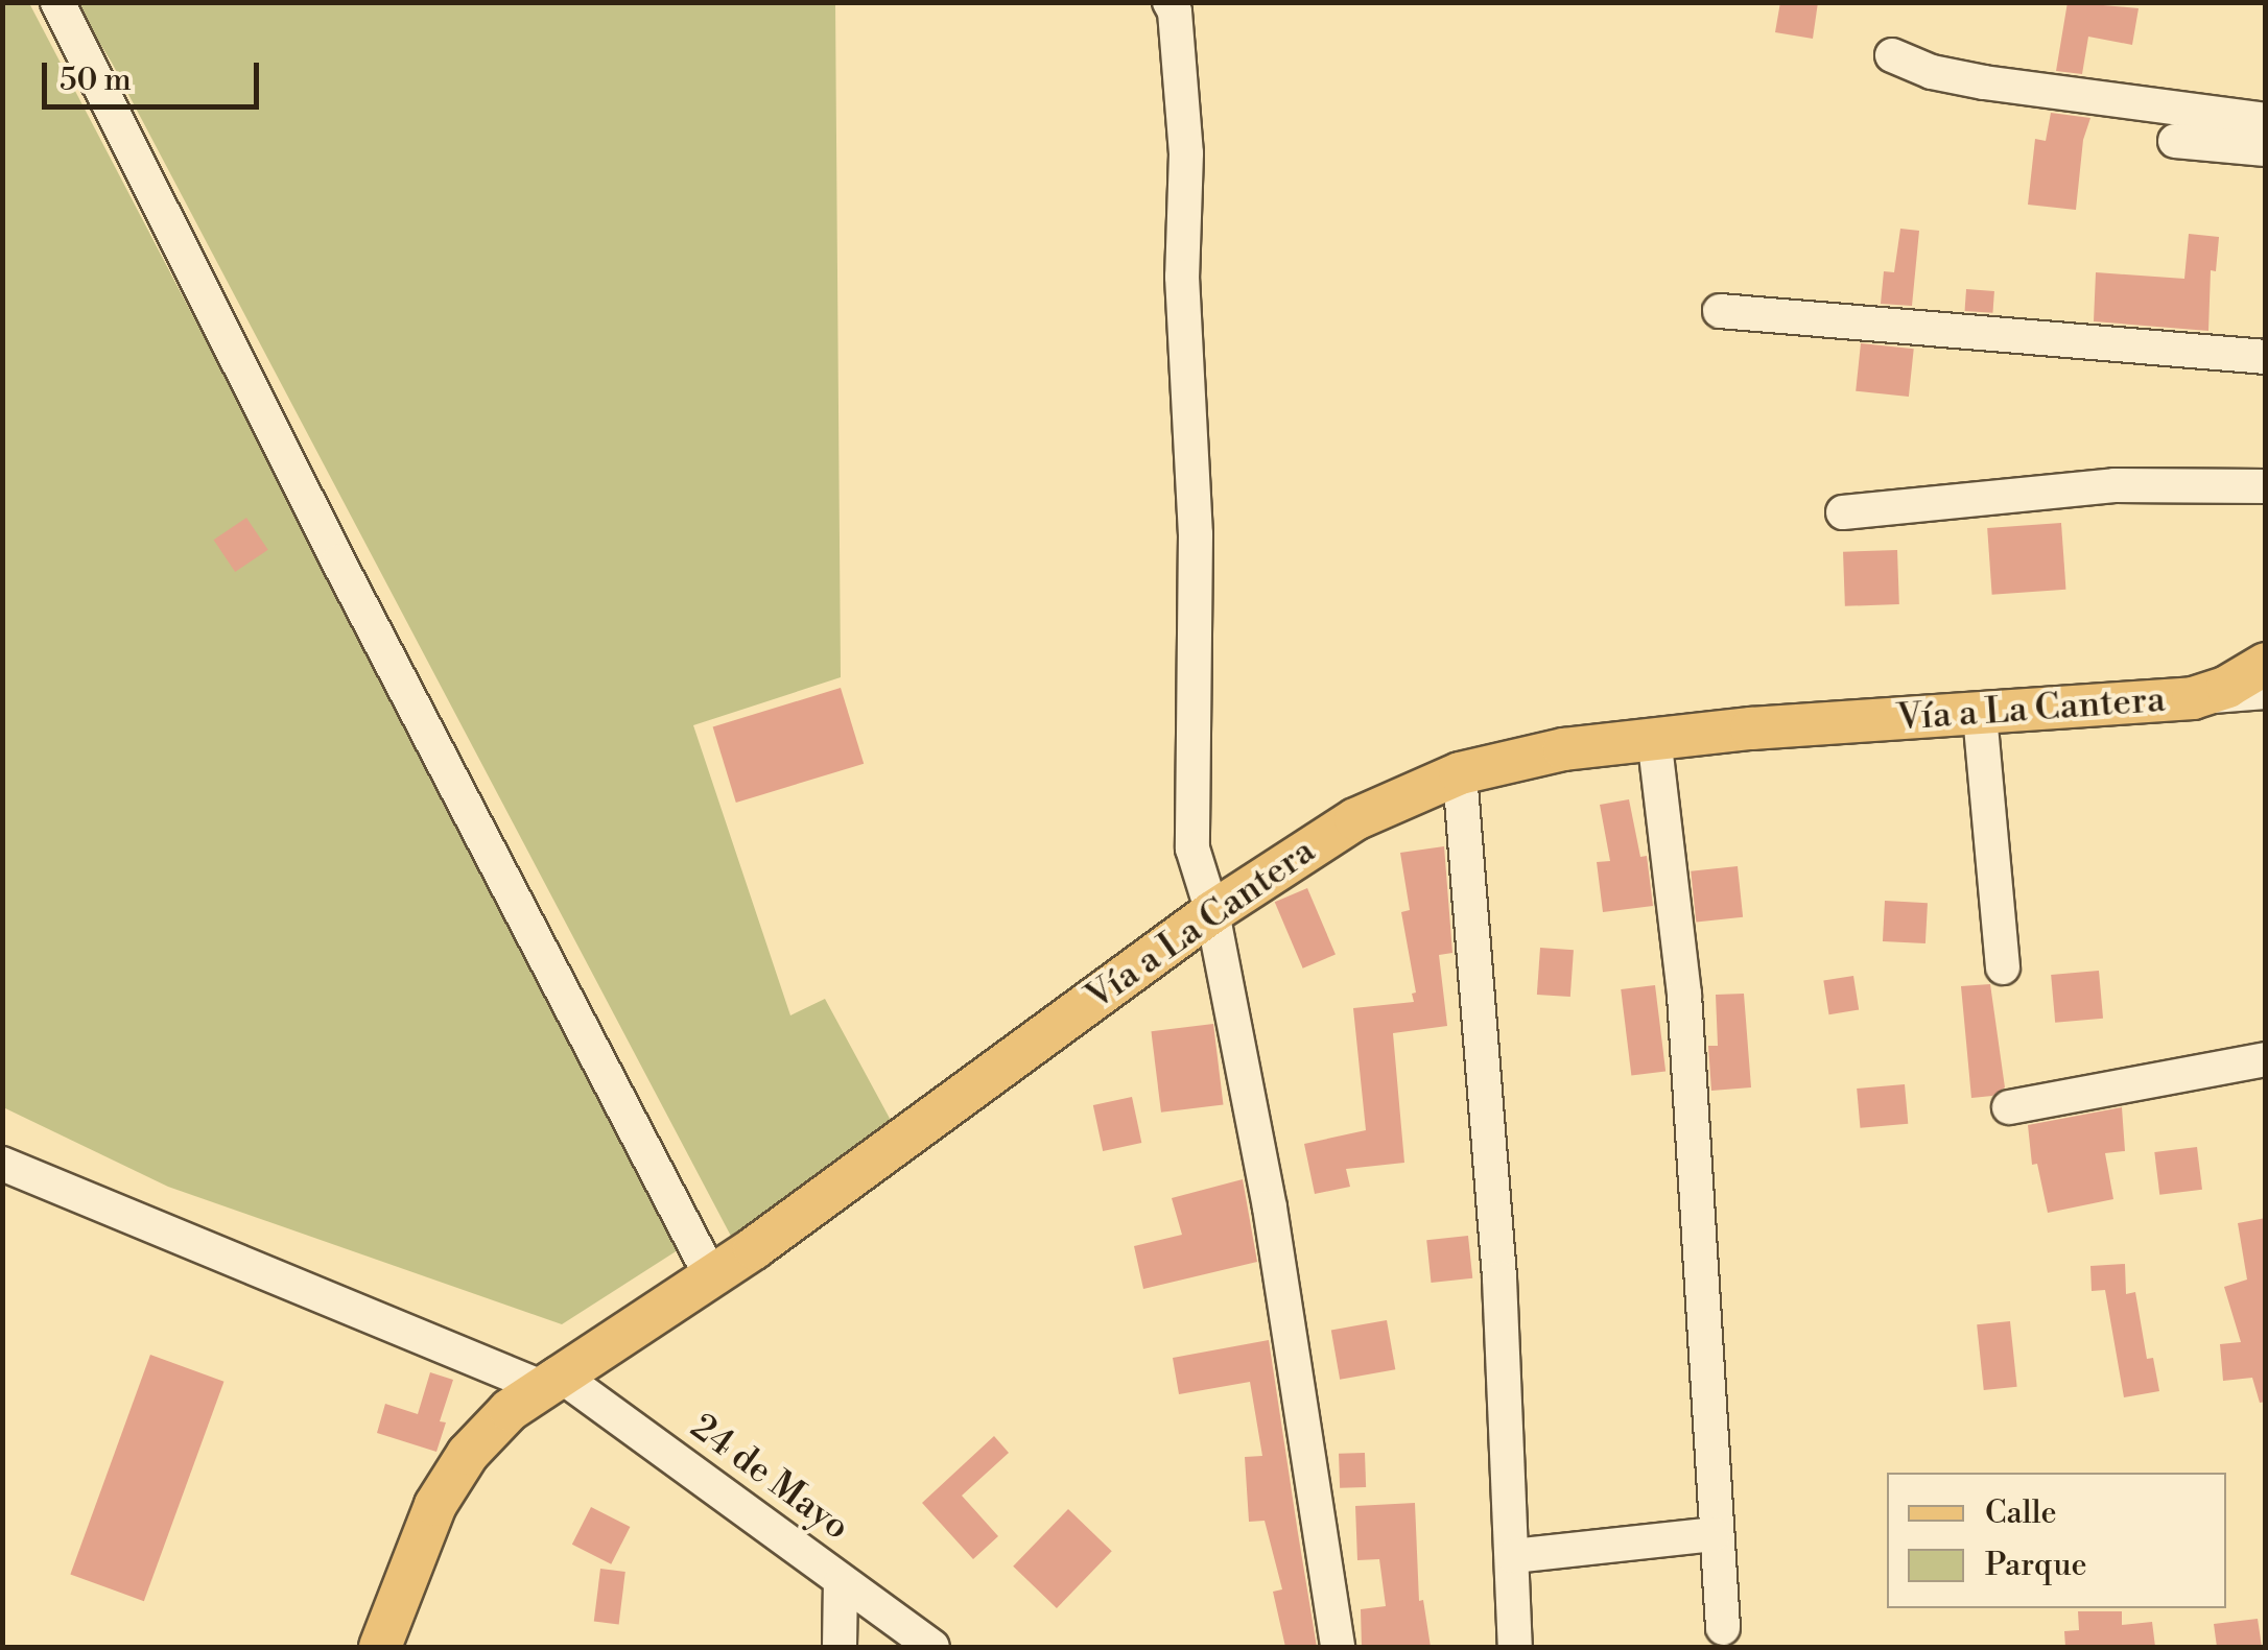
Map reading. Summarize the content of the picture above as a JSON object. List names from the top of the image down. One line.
{"streets":{"main road":["Vía a La Cantera"],"street":["24 de Mayo"]},"crossings":[["Vía a La Cantera","24 de Mayo"]],"legend":["Calle","Parque"],"scale_bar":"50 m"}
